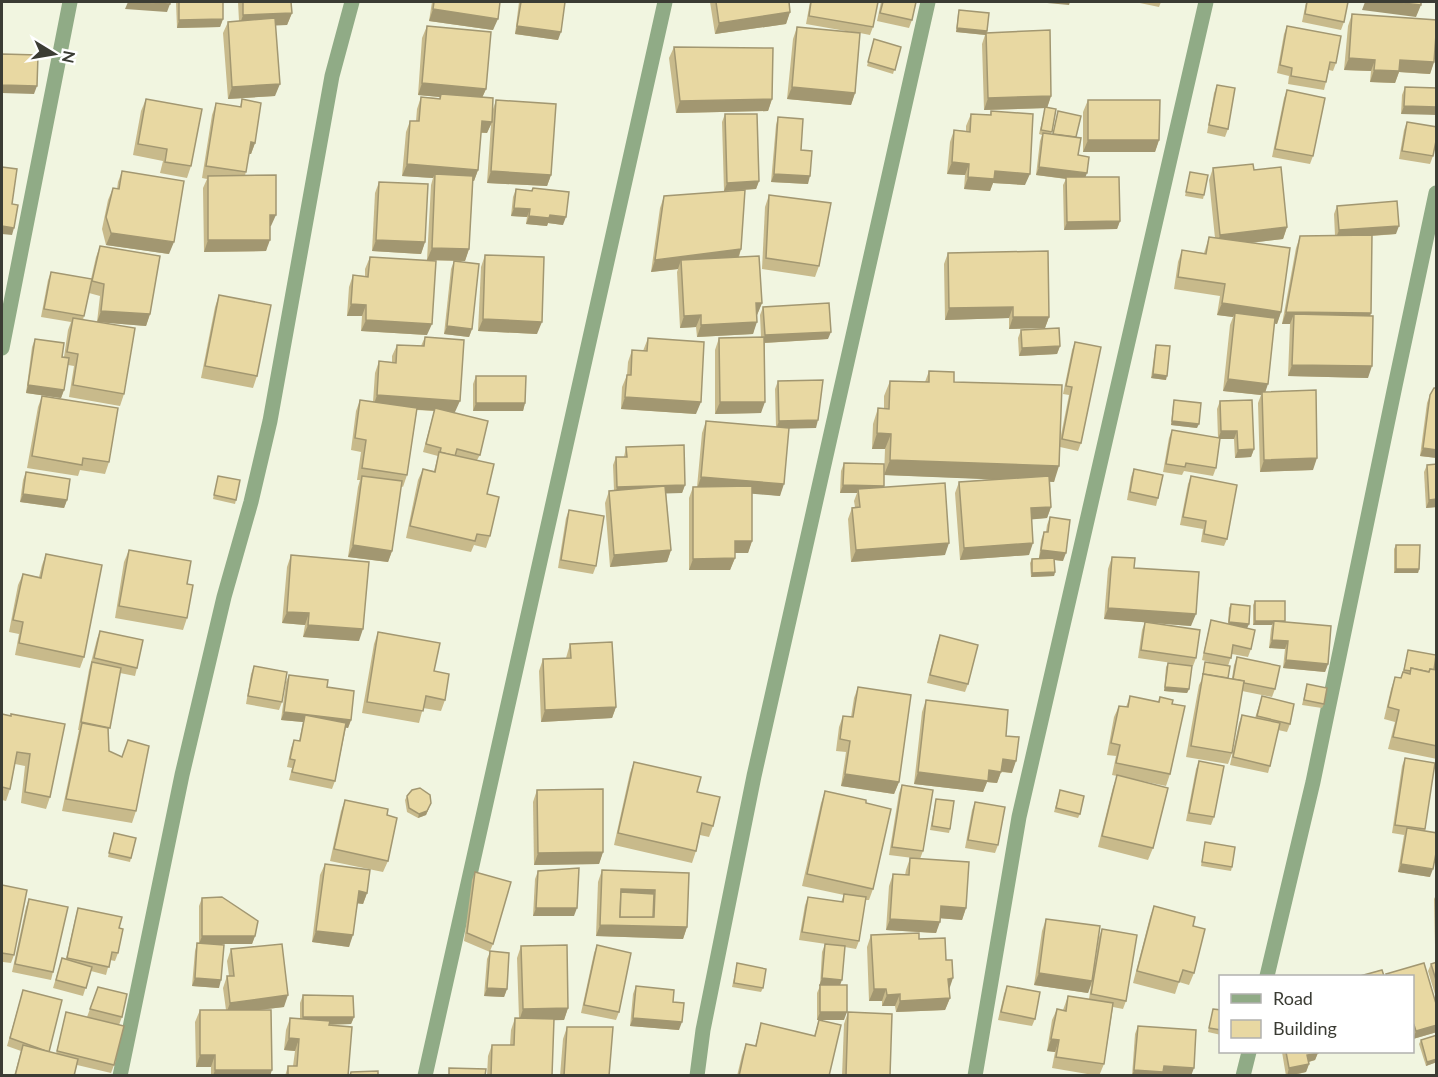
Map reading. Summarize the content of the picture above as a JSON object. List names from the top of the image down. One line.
{"legend":["Road","Building"],"north":"right"}
